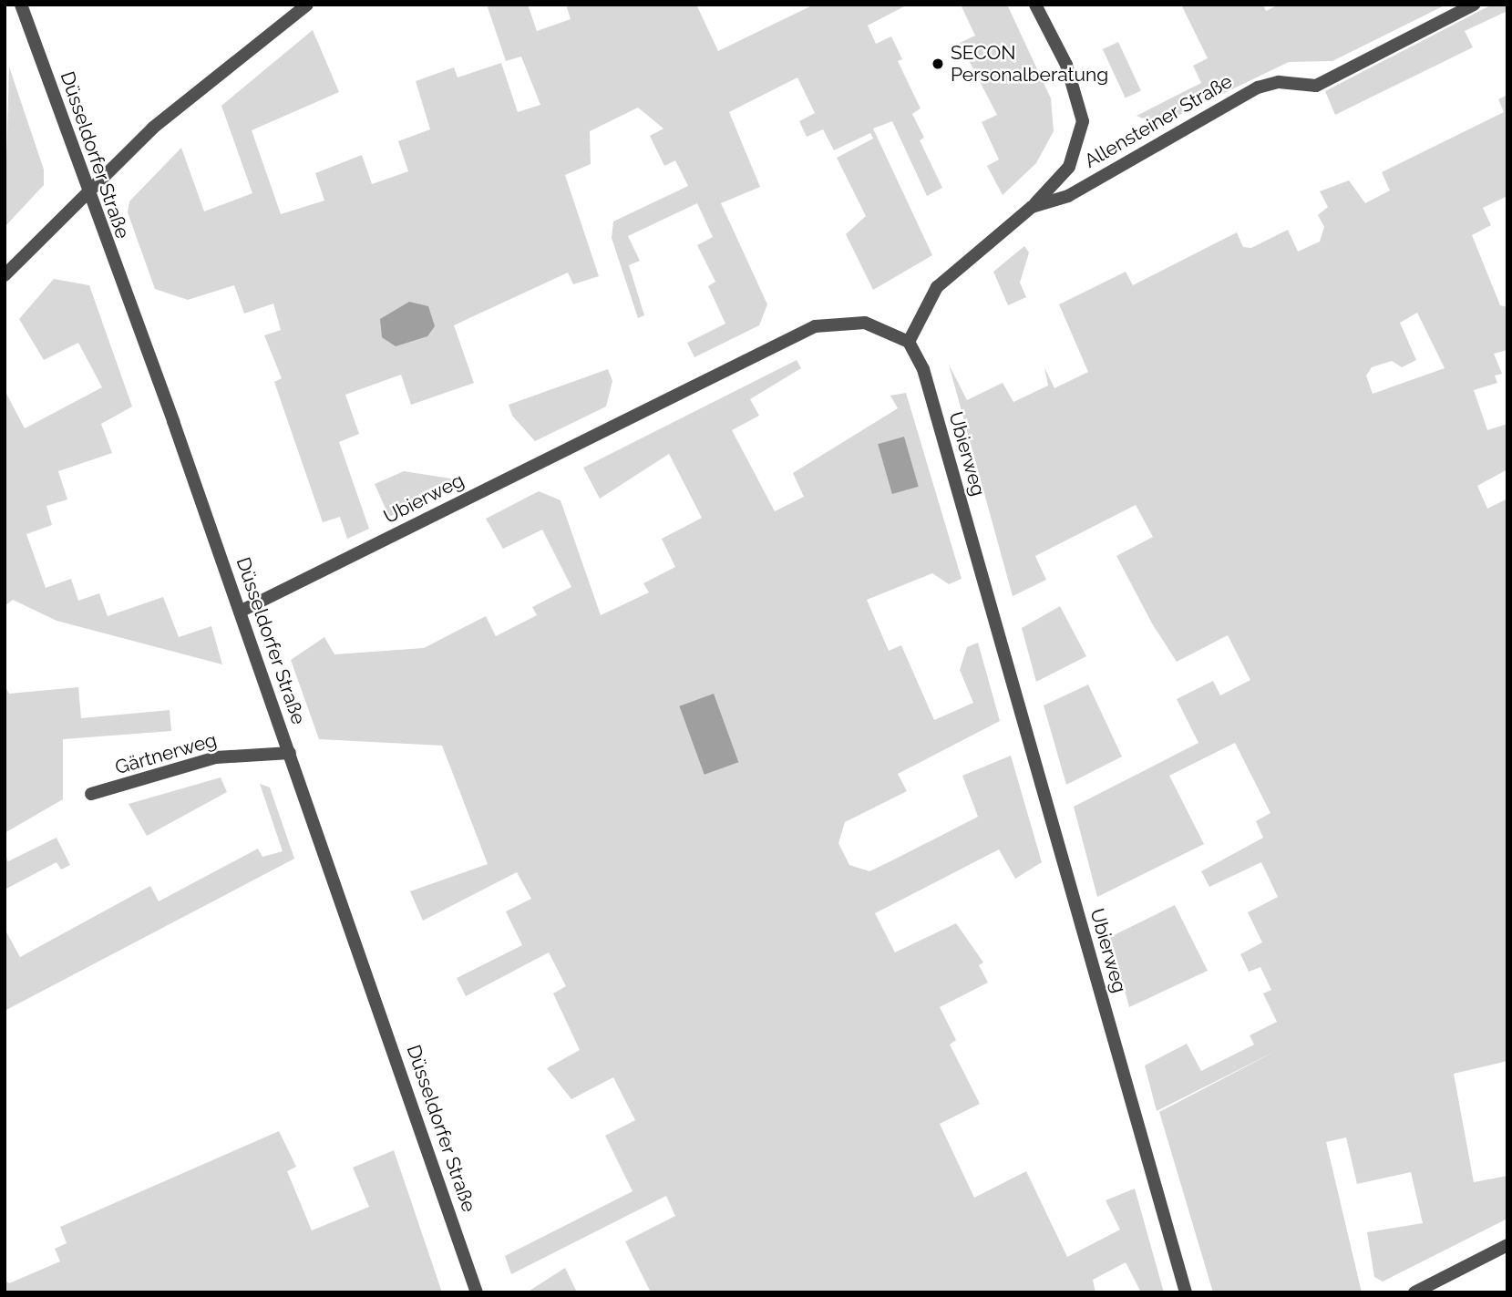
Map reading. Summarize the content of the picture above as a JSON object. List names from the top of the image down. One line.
{"streets":{"street":["Allensteiner Straße","Düsseldorfer Straße","Ubierweg","Gärtnerweg"]},"crossings":[["Allensteiner Straße","Ubierweg"],["Düsseldorfer Straße","Ubierweg"],["Düsseldorfer Straße","Gärtnerweg"]],"places":["SECON Personalberatung"]}
